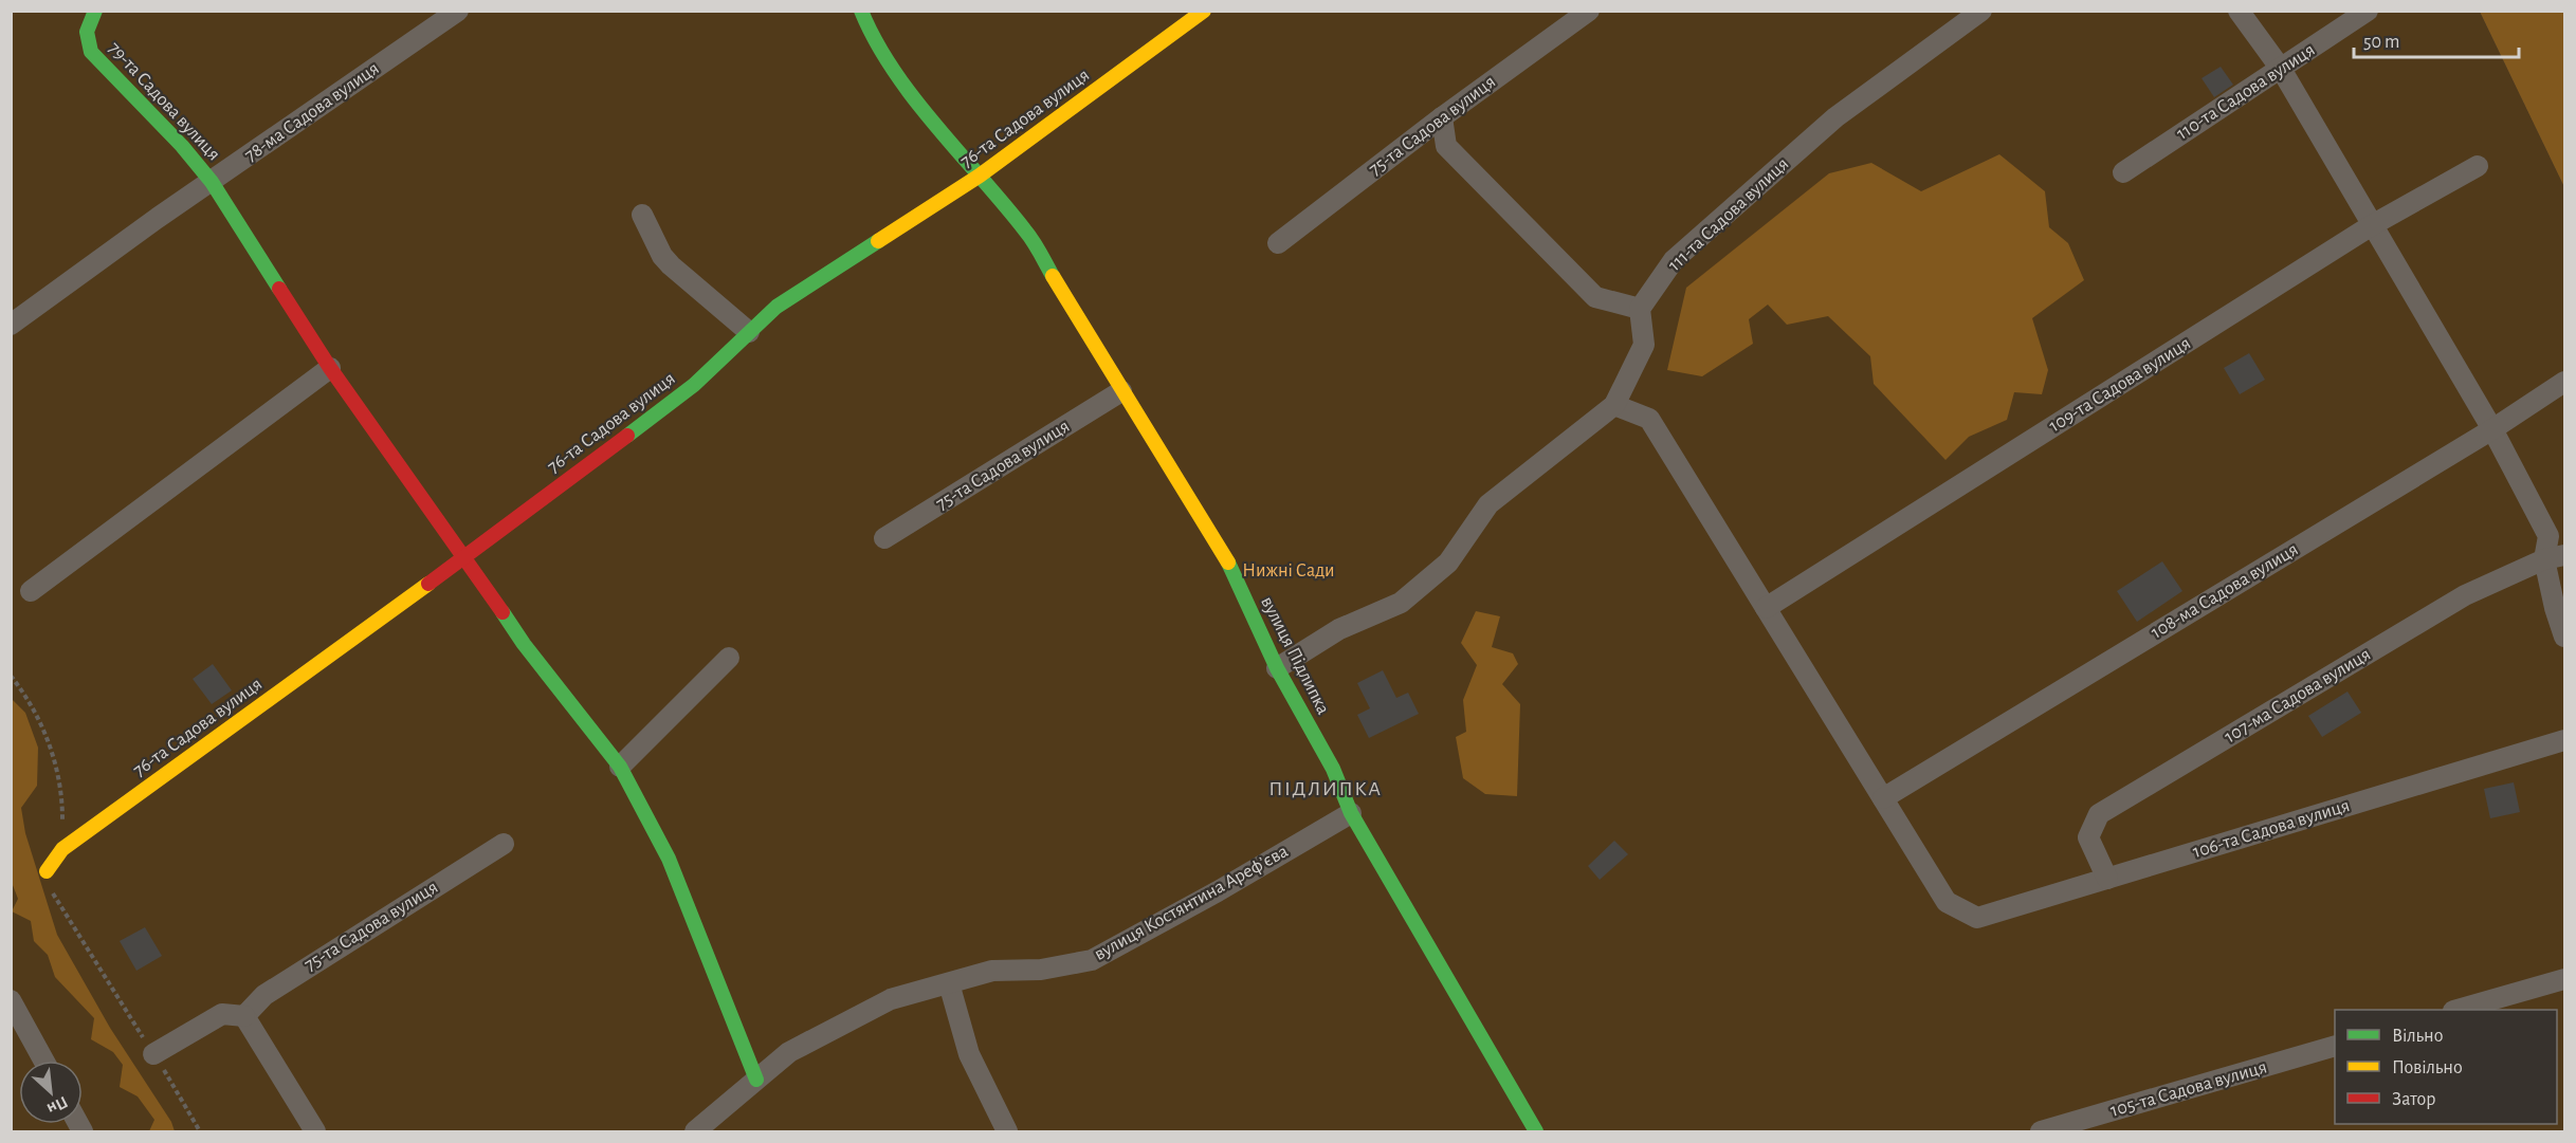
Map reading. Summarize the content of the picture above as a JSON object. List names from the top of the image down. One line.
{"streets":{"street":["110-та Садова вулиця","79-та Садова вулиця","78-ма Садова вулиця","76-та Садова вулиця","75-та Садова вулиця","111-та Садова вулиця","109-та Садова вулиця","108-ма Садова вулиця","вулиця Підлипка","107-ма Садова вулиця","106-та Садова вулиця","вулиця Костянтина Арефʼєва","105-та Садова вулиця"]},"crossings":[["79-та Садова вулиця","78-ма Садова вулиця"],["79-та Садова вулиця","76-та Садова вулиця"],["79-та Садова вулиця","вулиця Костянтина Арефʼєва"],["76-та Садова вулиця","вулиця Підлипка"],["75-та Садова вулиця","вулиця Підлипка"],["108-ма Садова вулиця","106-та Садова вулиця"],["вулиця Підлипка","вулиця Костянтина Арефʼєва"],["107-ма Садова вулиця","106-та Садова вулиця"]],"districts":["ПІДЛИПКА"],"parks":["Нижні Сади"],"legend":["Вільно","Повільно","Затор"],"scale_bar":"50 m","north":"bottom right"}
